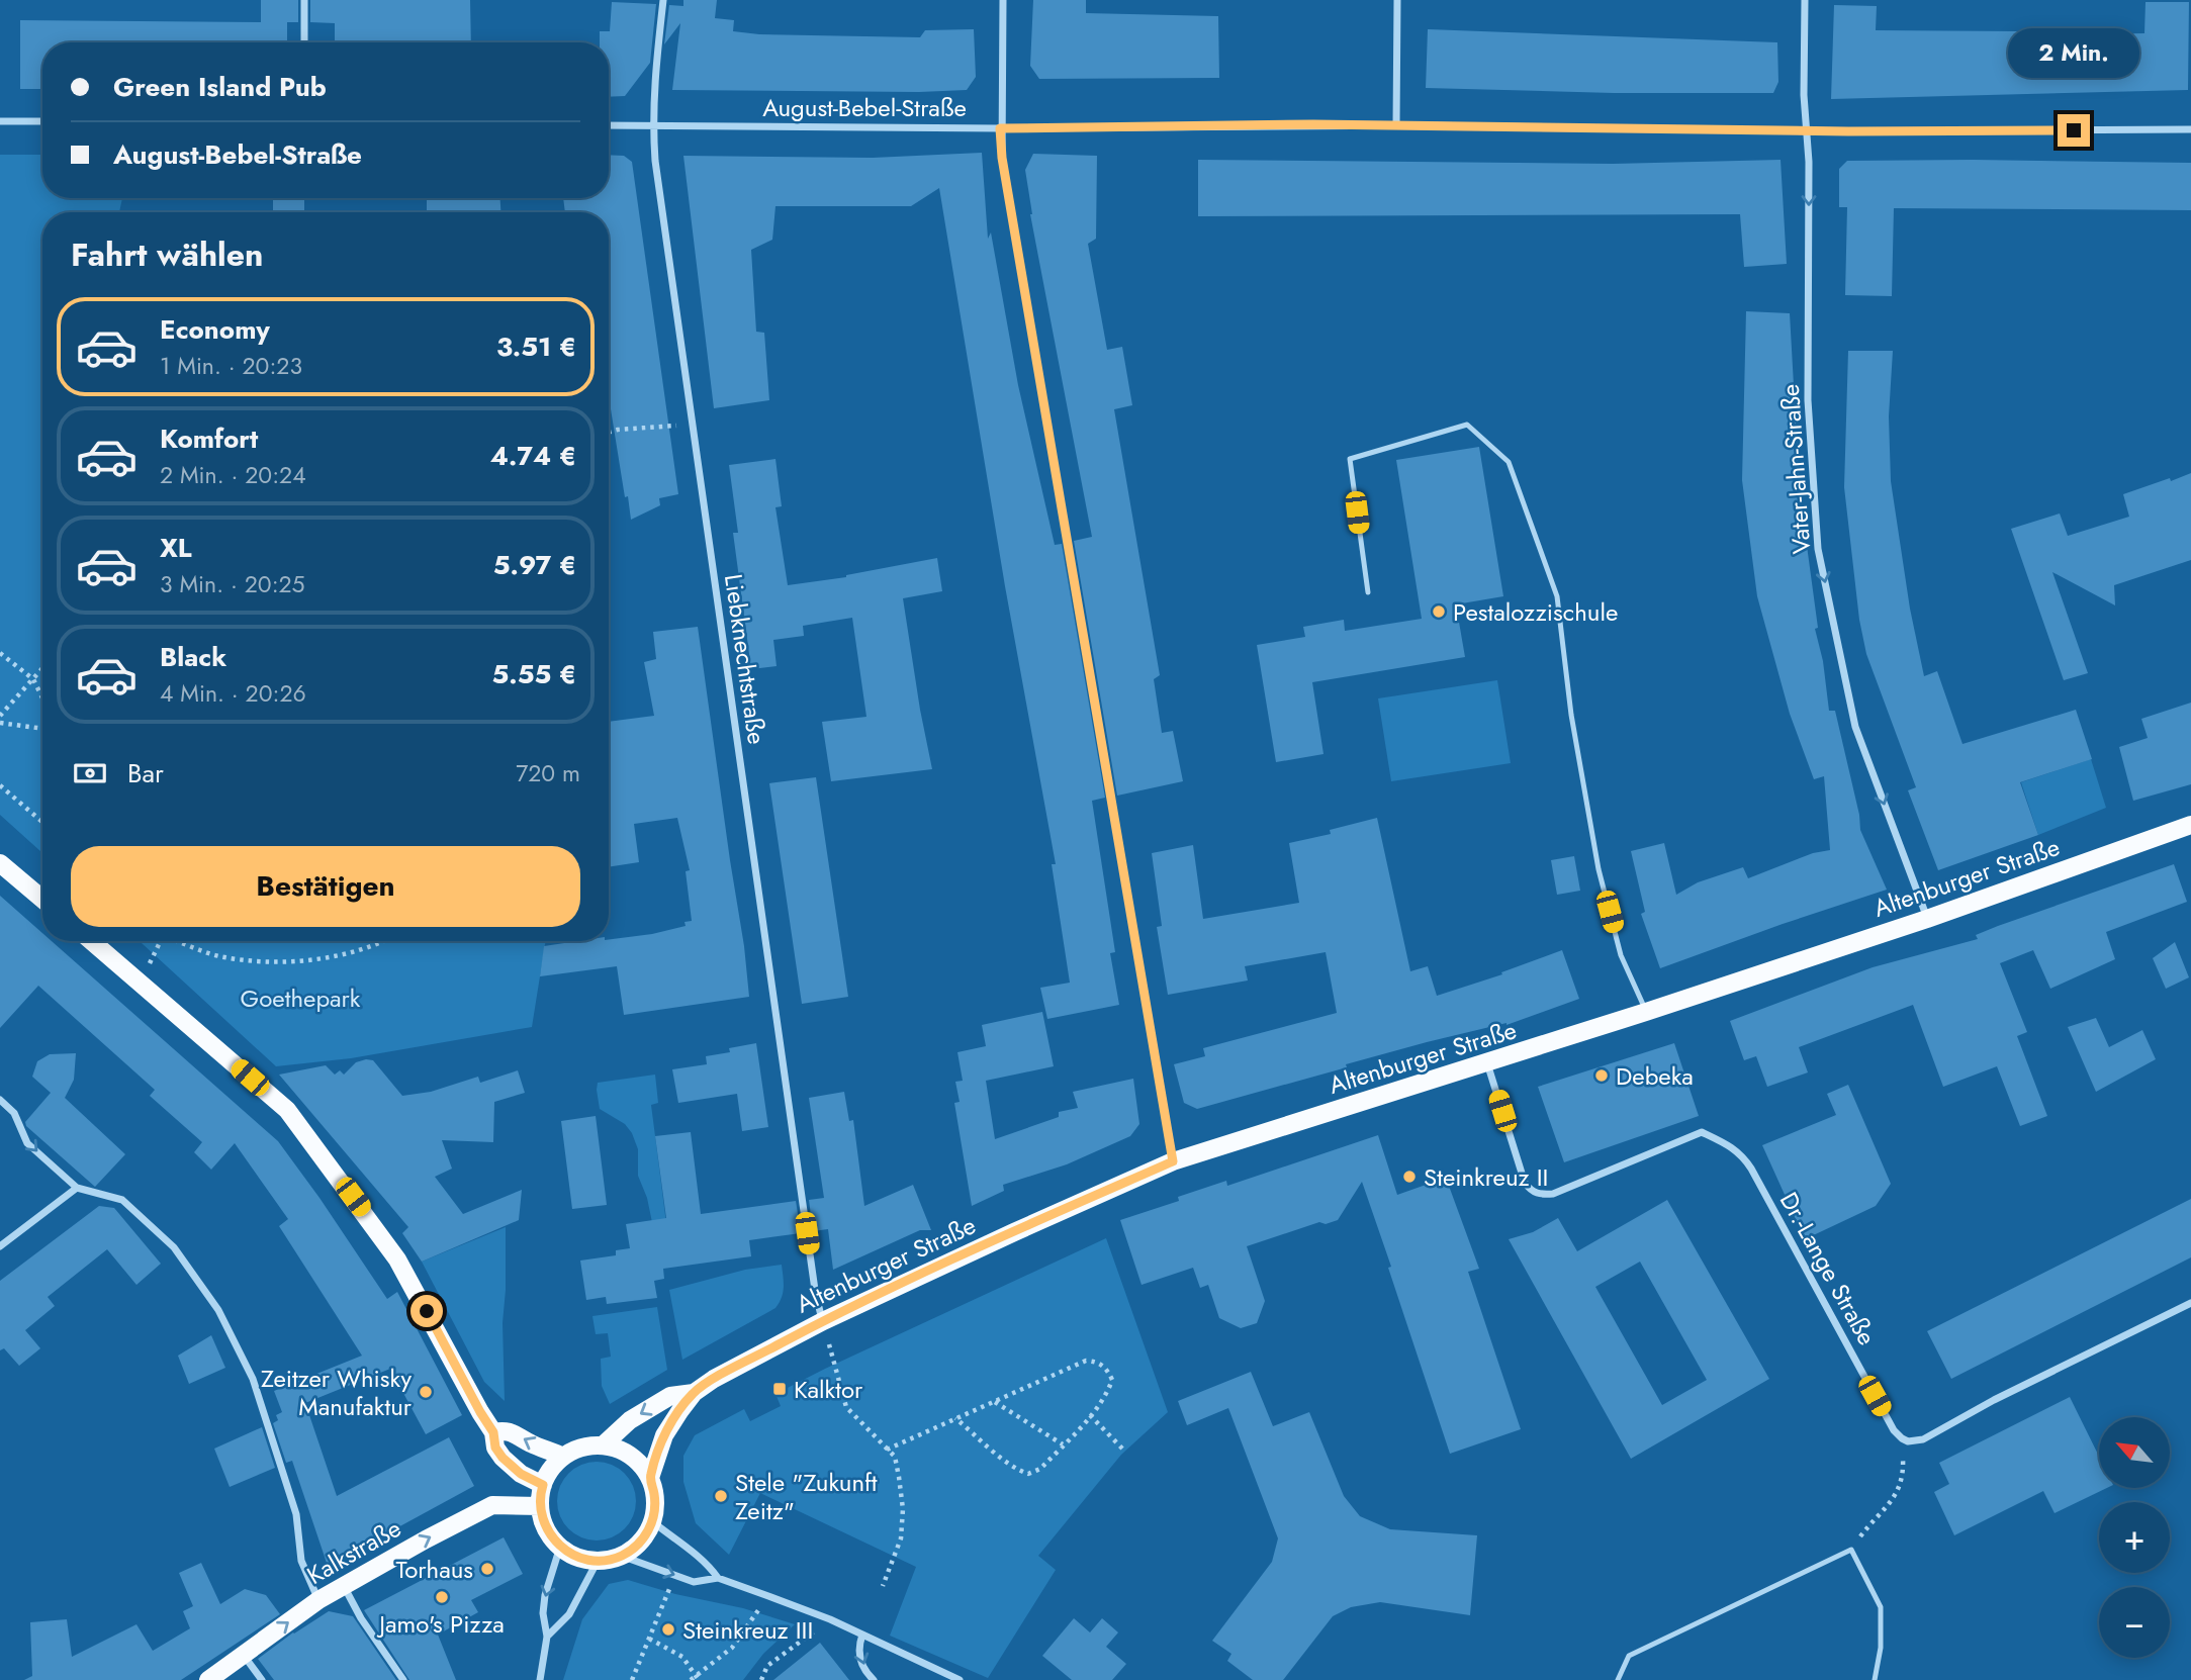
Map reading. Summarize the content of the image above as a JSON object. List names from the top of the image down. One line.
{"streets":{"main road":["Altenburger Straße","Kalkstraße"],"street":["August-Bebel-Straße","Vater-Jahn-Straße","Liebknechtstraße","Dr.-Lange Straße"]},"crossings":[["August-Bebel-Straße","Vater-Jahn-Straße"],["August-Bebel-Straße","Liebknechtstraße"],["Vater-Jahn-Straße","Altenburger Straße"],["Liebknechtstraße","Altenburger Straße"],["Altenburger Straße","Dr.-Lange Straße"],["Altenburger Straße","Kalkstraße"]],"one_way":["Vater-Jahn-Straße","Kalkstraße"],"parks":["Goethepark"],"places":{"other":["Pestalozzischule","Debeka","Steinkreuz II","Zeitzer Whisky Manufaktur","Stele \"Zukunft Zeitz\"","Torhaus","Jamo's Pizza","Steinkreuz III"],"transit":["Kalktor"]},"north":"top left","page":{"bubble":"2 Min.","banner":["Green Island Pub","August-Bebel-Straße"],"heading":"Fahrt wählen","list":[{"name":"Economy","note":"1 Min. · 20:23","value":"3.51 €"},{"name":"Komfort","note":"2 Min. · 20:24","value":"4.74 €"},{"name":"XL","note":"3 Min. · 20:25","value":"5.97 €"},{"name":"Black","note":"4 Min. · 20:26","value":"5.55 €"}],"pay":["Bar","720 m"],"buttons":"Bestätigen","map_buttons":["+","−"]}}
